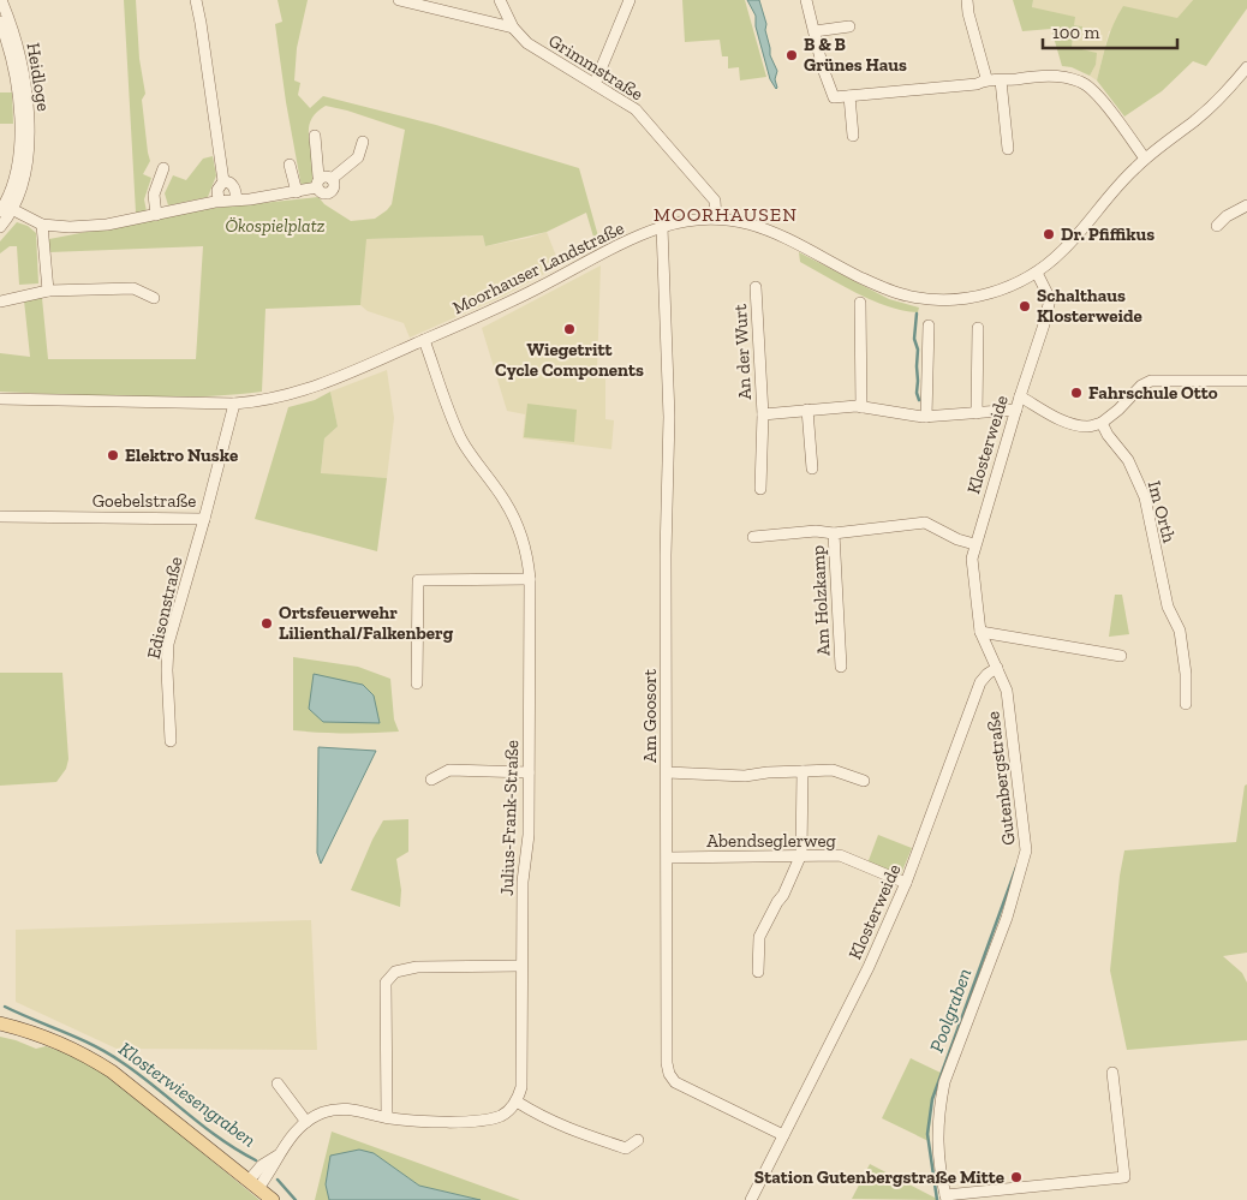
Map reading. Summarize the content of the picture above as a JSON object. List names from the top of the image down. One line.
{"streets":{"street":["Grimmstraße","Heidloge","Moorhauser Landstraße","An der Wurt","Klosterweide","Goebelstraße","Im Orth","Am Holzkamp","Edisonstraße","Am Goosort","Gutenbergstraße","Julius-Frank-Straße","Abendseglerweg"]},"crossings":[["Grimmstraße","Moorhauser Landstraße"],["Moorhauser Landstraße","Klosterweide"],["Moorhauser Landstraße","Goebelstraße"],["Moorhauser Landstraße","Am Goosort"],["Moorhauser Landstraße","Julius-Frank-Straße"],["An der Wurt","Klosterweide"],["Klosterweide","Am Holzkamp"],["Klosterweide","Am Goosort"],["Klosterweide","Gutenbergstraße"],["Klosterweide","Abendseglerweg"],["Goebelstraße","Edisonstraße"],["Am Goosort","Abendseglerweg"]],"districts":["MOORHAUSEN"],"water":["Poolgraben","Klosterwiesengraben"],"parks":["Ökospielplatz"],"places":["B & B Grünes Haus","Dr. Pfiffikus","Schalthaus Klosterweide","Wiegetritt Cycle Components","Fahrschule Otto","Elektro Nuske","Ortsfeuerwehr Lilienthal/Falkenberg","Station Gutenbergstraße Mitte"],"scale_bar":"100 m"}
